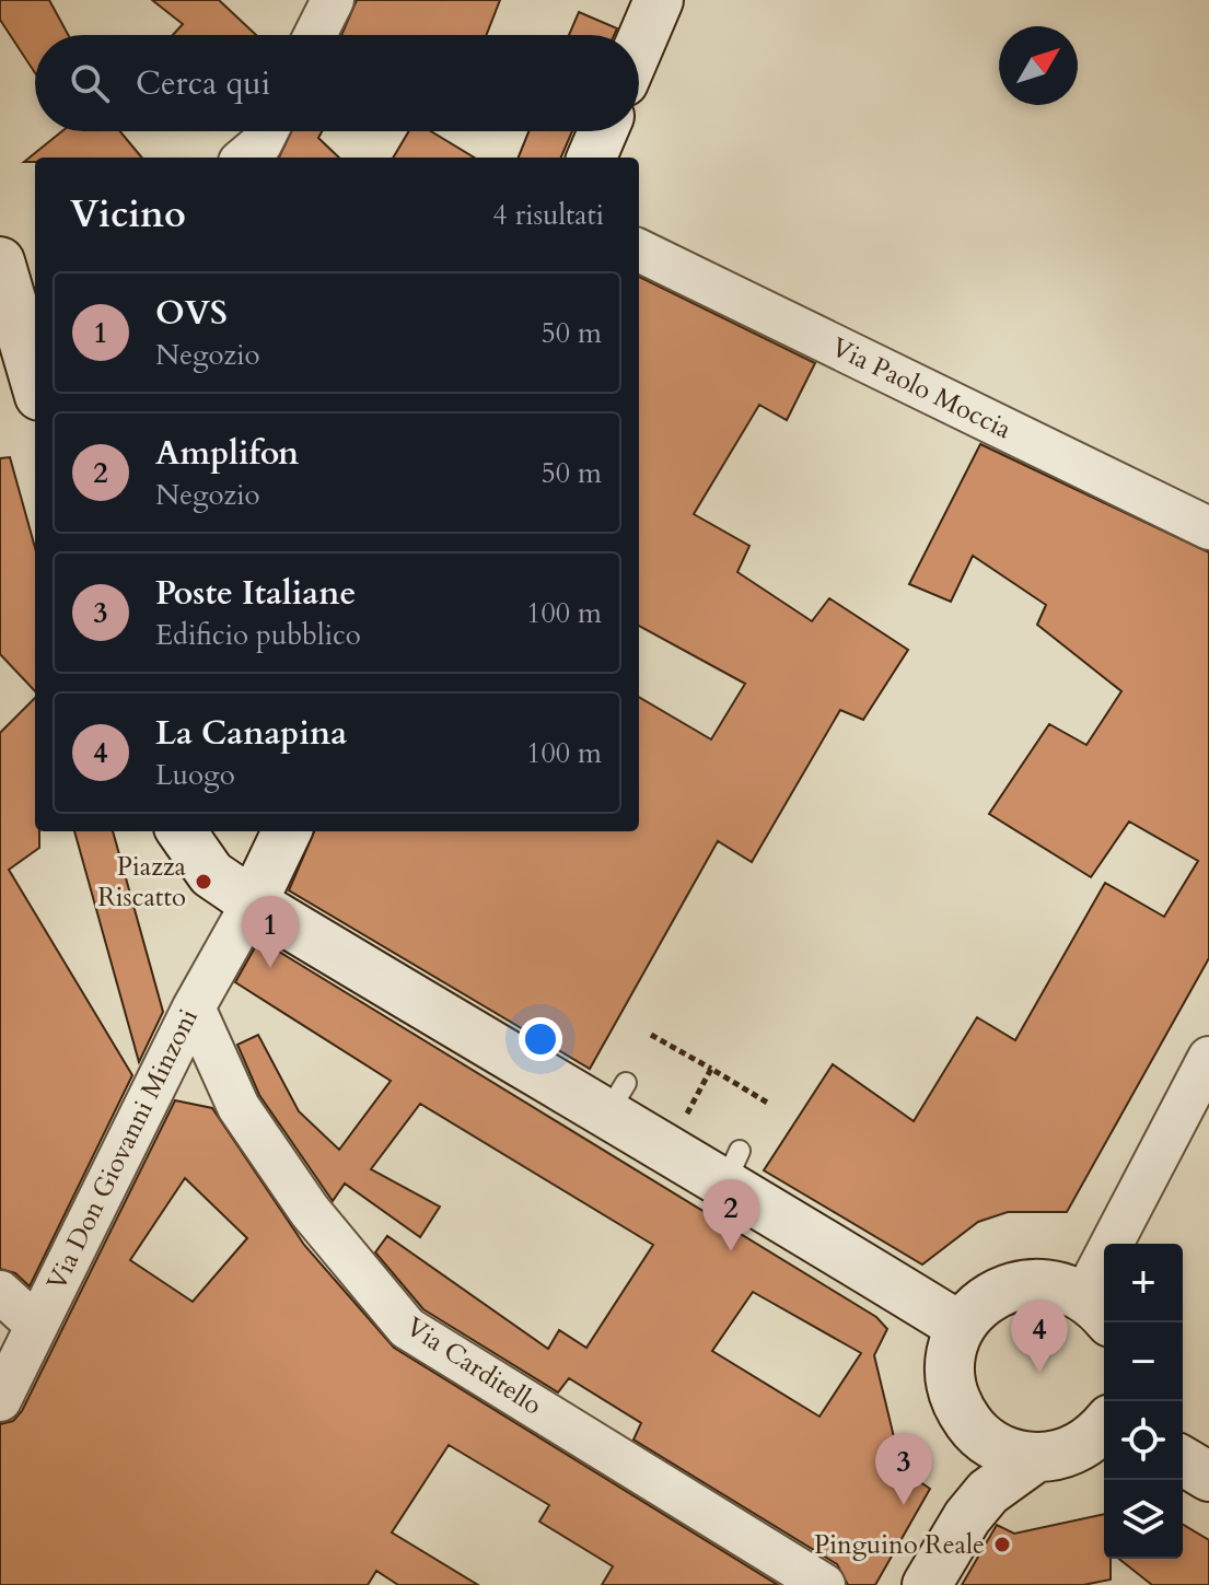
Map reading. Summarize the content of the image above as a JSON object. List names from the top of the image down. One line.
{"streets":{"street":["Via Paolo Moccia","Via Don Giovanni Minzoni","Via Carditello"]},"crossings":[["Via Don Giovanni Minzoni","Via Carditello"]],"places":["Piazza Riscatto","Pinguino Reale"],"north":"top right","page":{"search":"Cerca qui","heading":["Vicino","4 risultati"],"list":[{"mark":"1","name":"OVS","note":"Negozio","value":"50 m"},{"mark":"2","name":"Amplifon","note":"Negozio","value":"50 m"},{"mark":"3","name":"Poste Italiane","note":"Edificio pubblico","value":"100 m"},{"mark":"4","name":"La Canapina","note":"Luogo","value":"100 m"}],"pins":["1","2","4","3"],"map_buttons":["+","−"]}}
